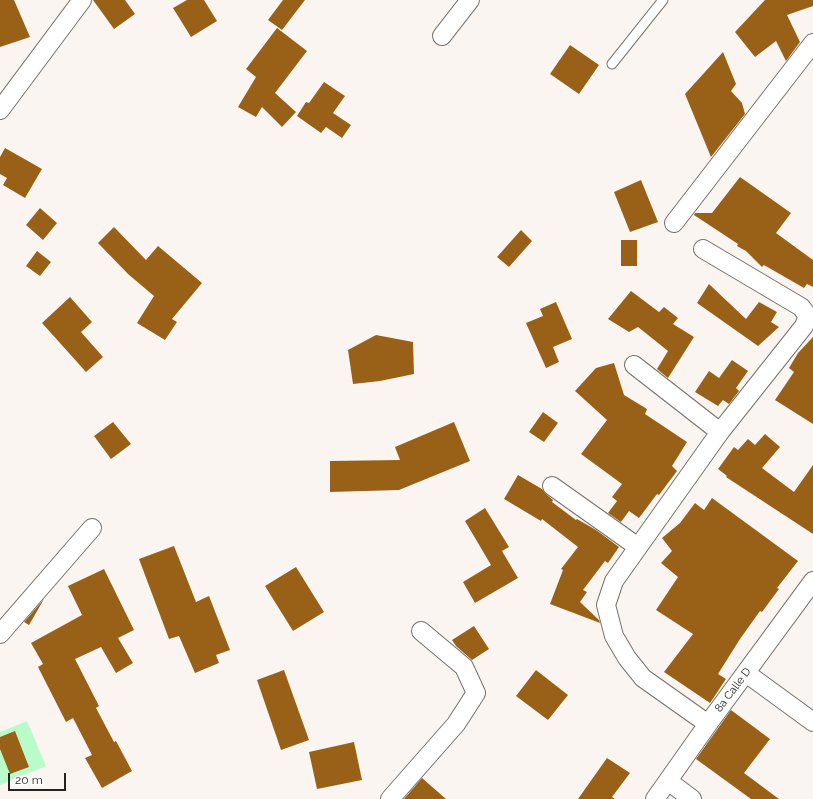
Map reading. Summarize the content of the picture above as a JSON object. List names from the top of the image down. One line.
{"streets":{"street":["8a Calle D"]},"scale_bar":"20 m"}
